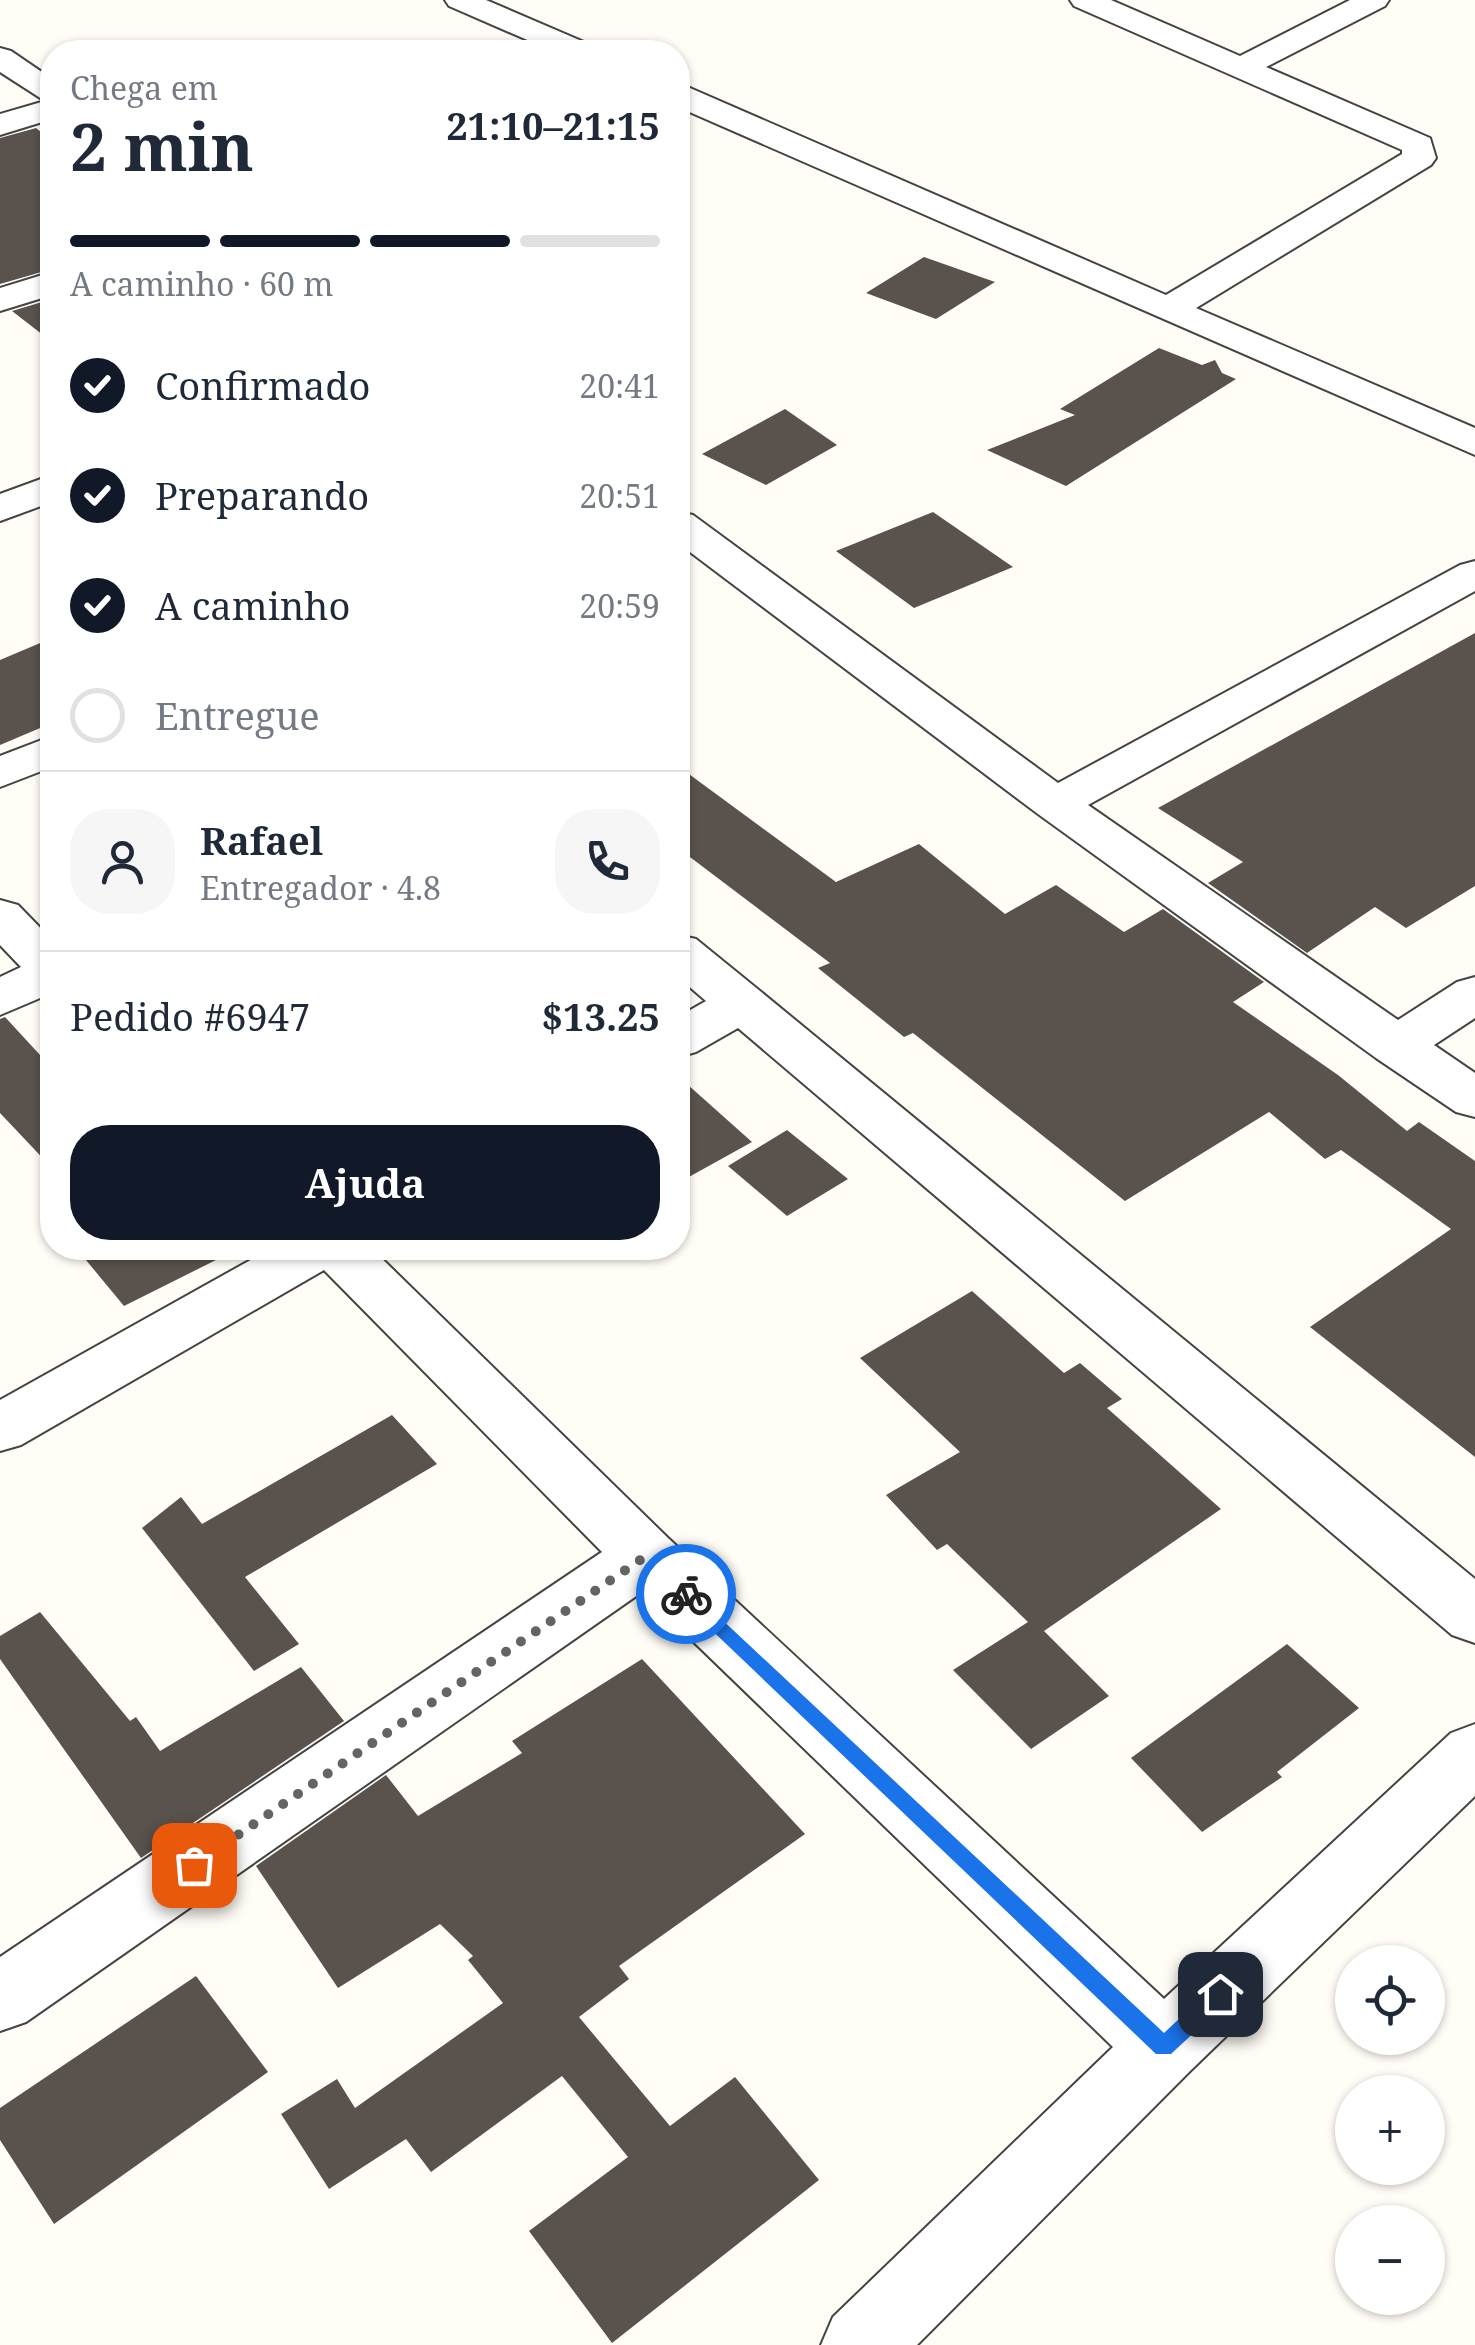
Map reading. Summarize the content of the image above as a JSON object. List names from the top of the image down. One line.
{"page":{"heading":["2 min","Chega em","21:10–21:15"],"panel":["Rafael","Entregador · 4.8","Pedido #6947","$13.25"],"bar":"A caminho · 60 m","list":[["Confirmado","20:41"],["Preparando","20:51"],["A caminho","20:59"],"Entregue"],"buttons":"Ajuda","map_buttons":["+","−"]}}
